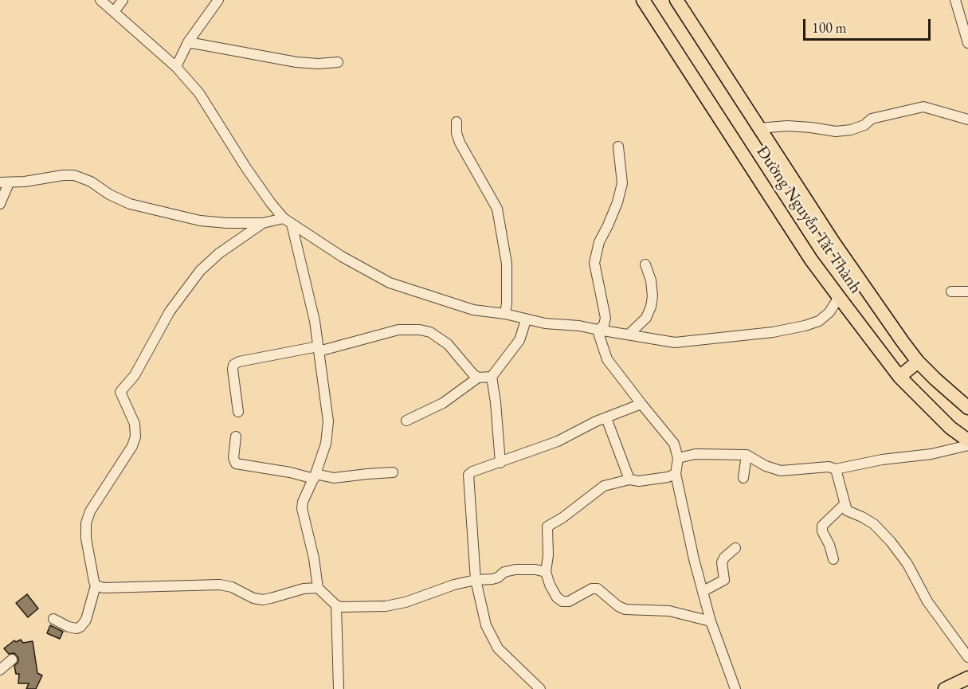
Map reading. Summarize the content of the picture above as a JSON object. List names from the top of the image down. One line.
{"streets":{"main road":["Đường Nguyễn Tất Thành"]},"scale_bar":"100 m"}
